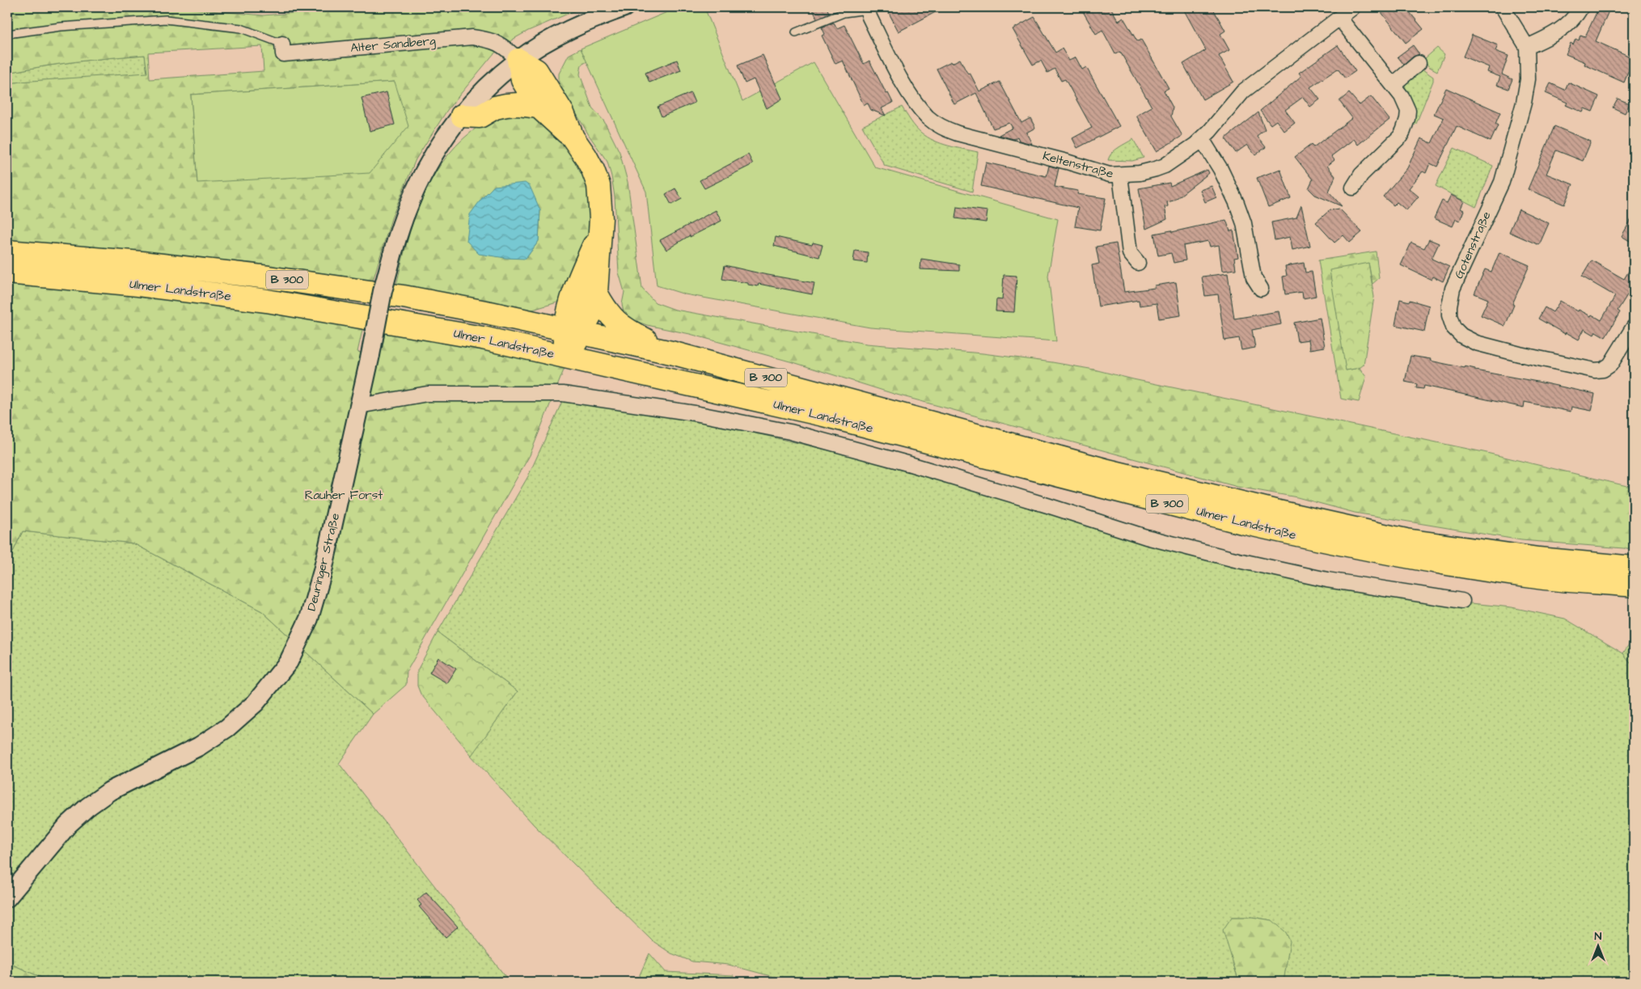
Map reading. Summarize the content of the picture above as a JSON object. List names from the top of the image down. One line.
{"streets":{"main road":["B 300","Ulmer Landstraße"],"street":["Alter Sandberg","Keltenstraße","Gotenstraße","Deuringer Straße"]},"crossings":[["Alter Sandberg","Deuringer Straße"]],"parks":["Rauher Forst"],"north":"top"}
